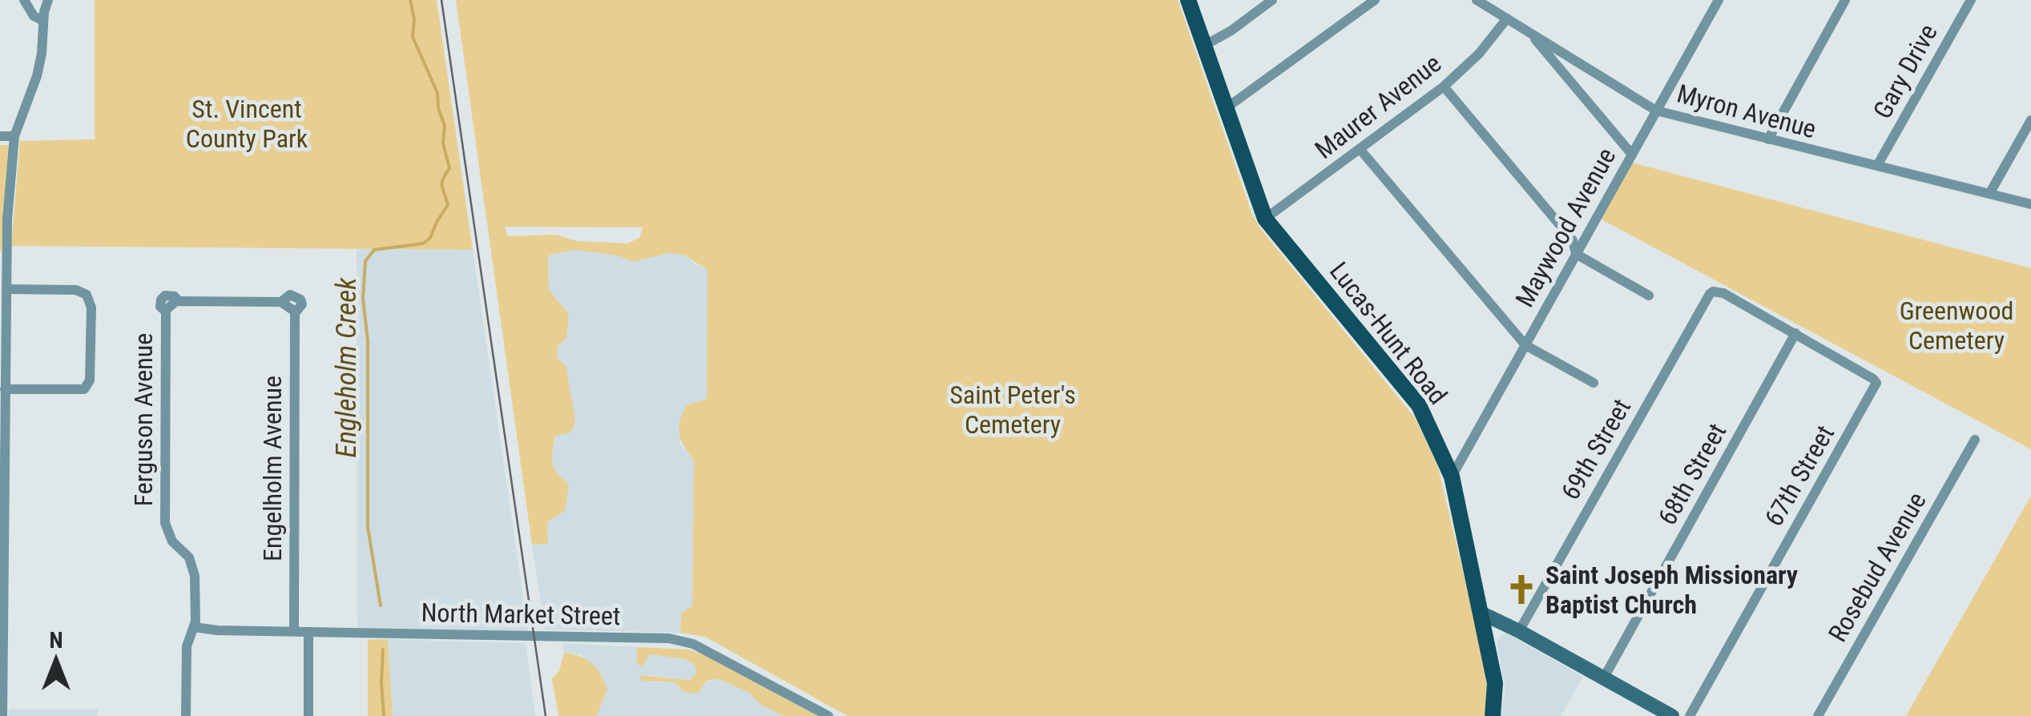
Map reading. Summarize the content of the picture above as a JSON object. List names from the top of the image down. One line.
{"streets":{"main road":["Lucas-Hunt Road"],"street":["Gary Drive","Maurer Avenue","Myron Avenue","Maywood Avenue","Ferguson Avenue","69th Street","Engelholm Avenue","68th Street","67th Street","Rosebud Avenue","North Market Street"]},"crossings":[["Gary Drive","Myron Avenue"],["Maurer Avenue","Myron Avenue"],["Maurer Avenue","Lucas-Hunt Road"],["Myron Avenue","Maywood Avenue"],["Maywood Avenue","Lucas-Hunt Road"],["Ferguson Avenue","Engelholm Avenue"],["Ferguson Avenue","North Market Street"],["69th Street","68th Street"],["69th Street","67th Street"],["Engelholm Avenue","North Market Street"],["68th Street","67th Street"]],"water":["Engleholm Creek"],"parks":["St. Vincent County Park","Greenwood Cemetery","Saint Peter's Cemetery"],"places":{"church":["Saint Joseph Missionary Baptist Church"]},"north":"top"}
